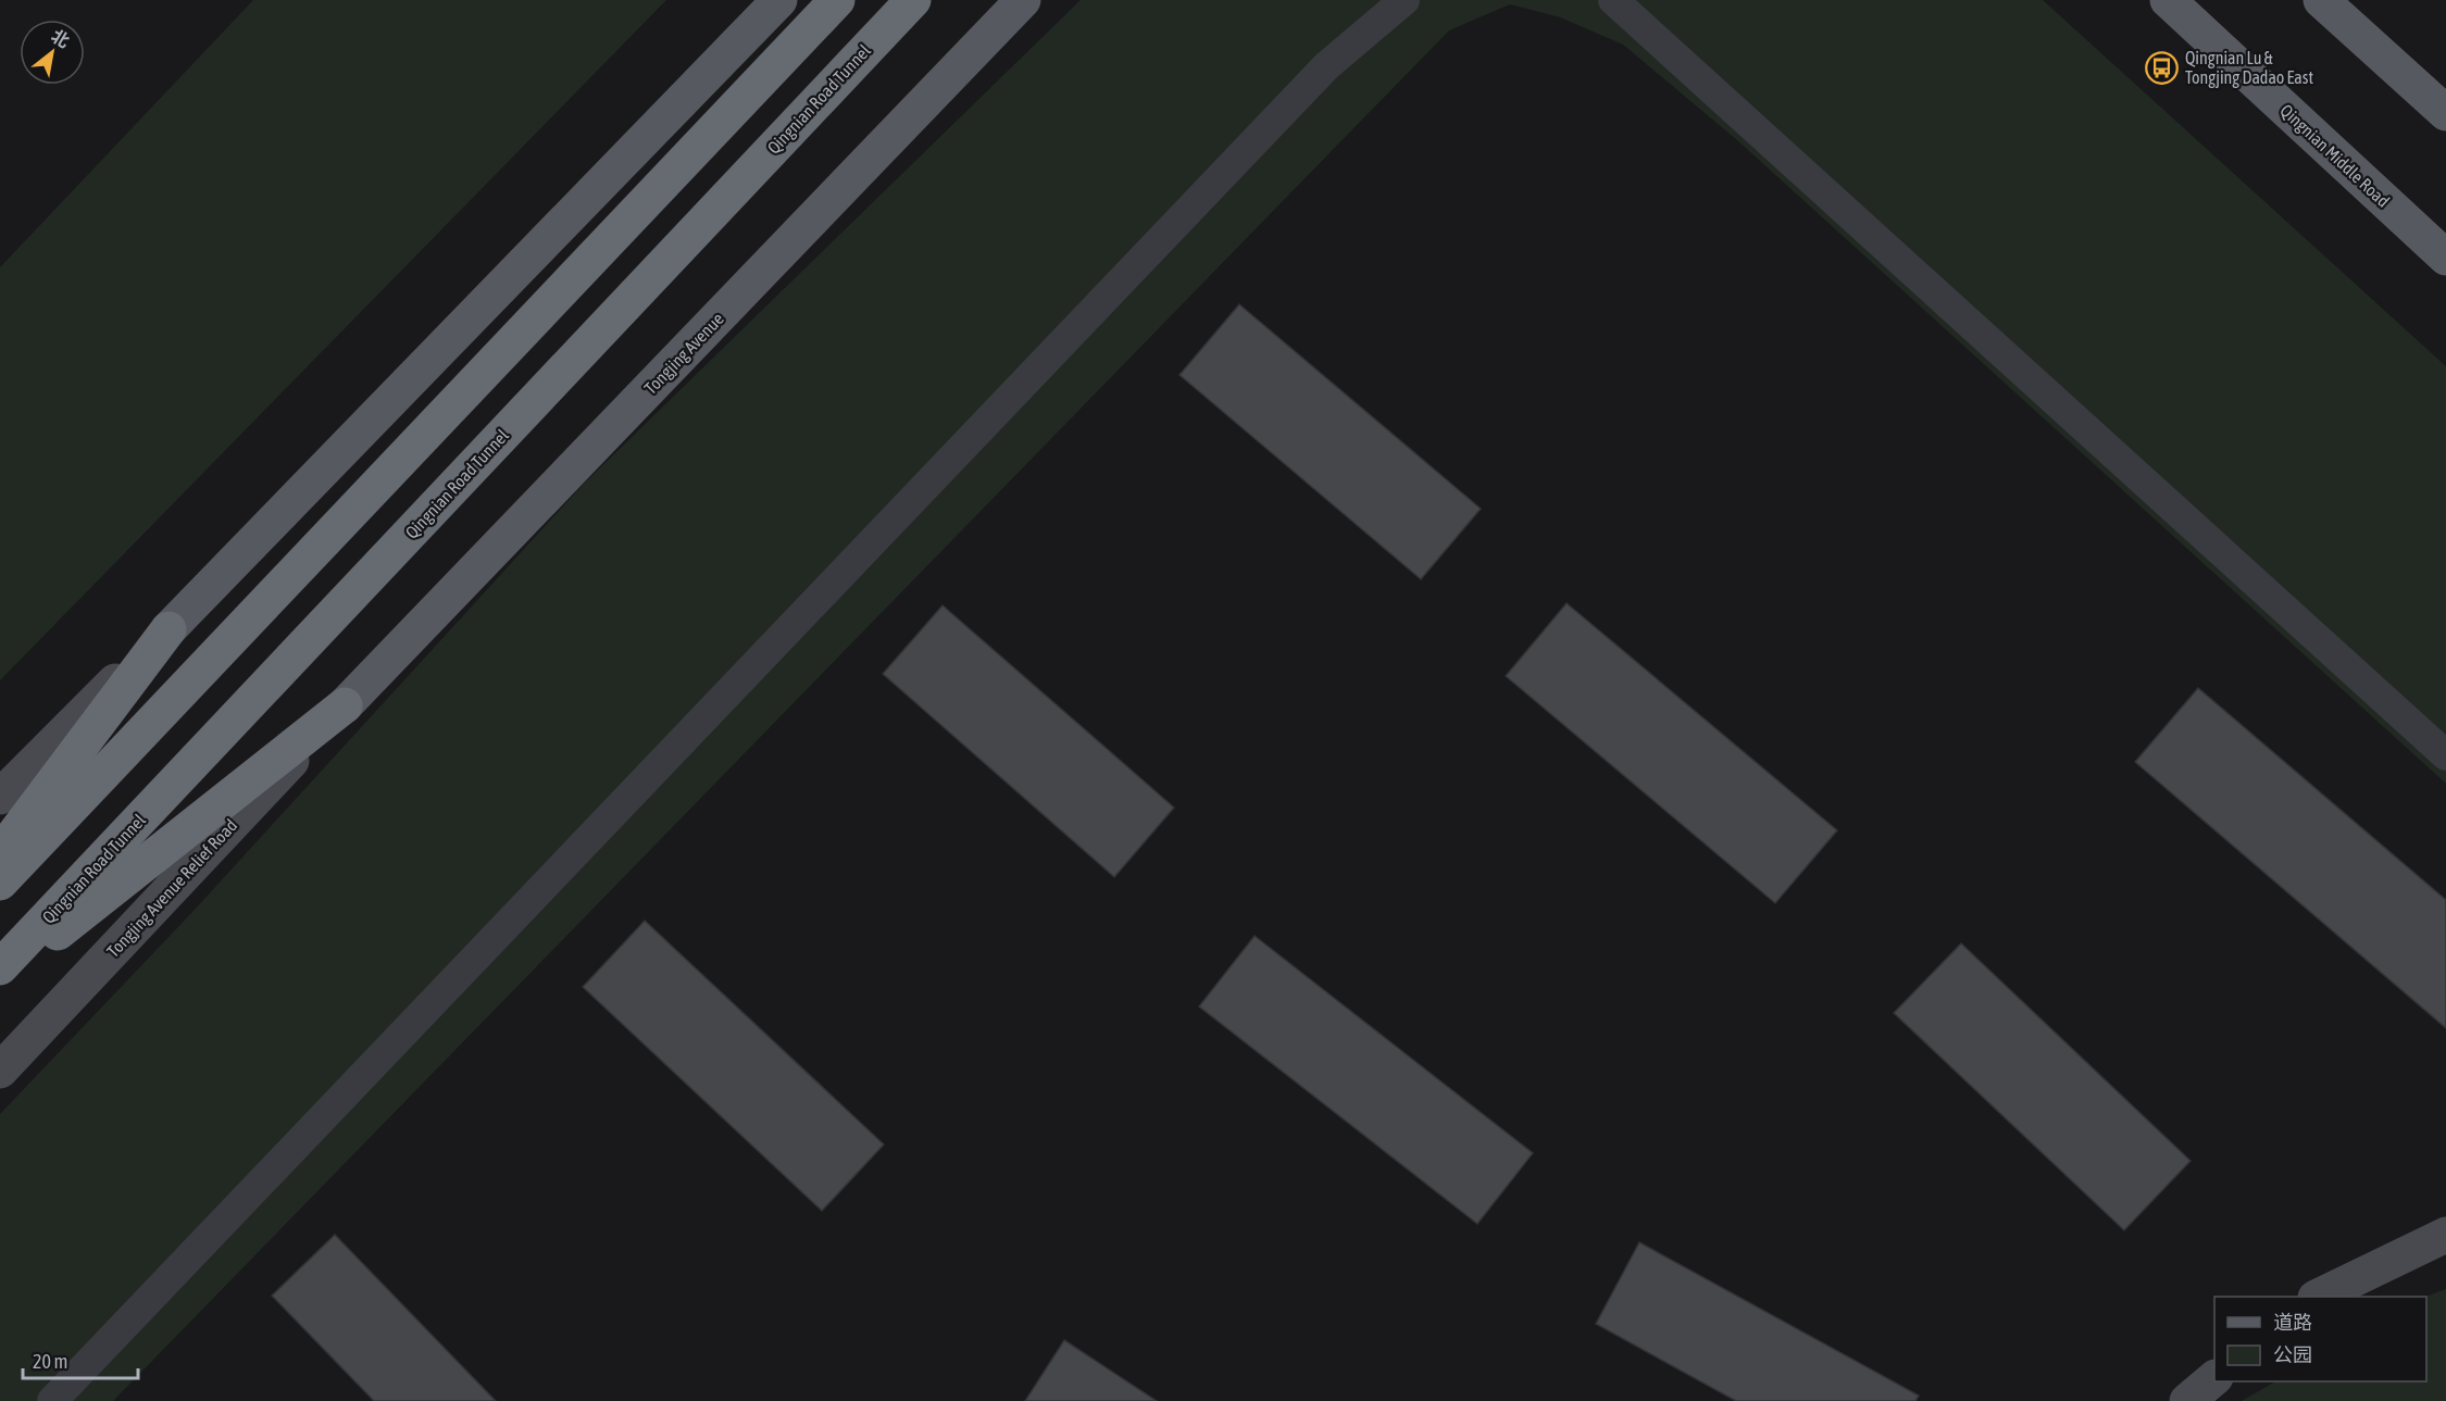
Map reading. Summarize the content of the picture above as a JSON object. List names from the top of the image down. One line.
{"streets":{"highway":["Qingnian Road Tunnel"],"main road":["Qingnian Middle Road","Tongjing Avenue"],"street":["Tongjing Avenue Relief Road"]},"crossings":[["Tongjing Avenue","Tongjing Avenue Relief Road"]],"places":{"bus stop":["Qingnian Lu & Tongjing Dadao East"]},"legend":["道路","公园"],"scale_bar":"20 m","north":"top right"}
